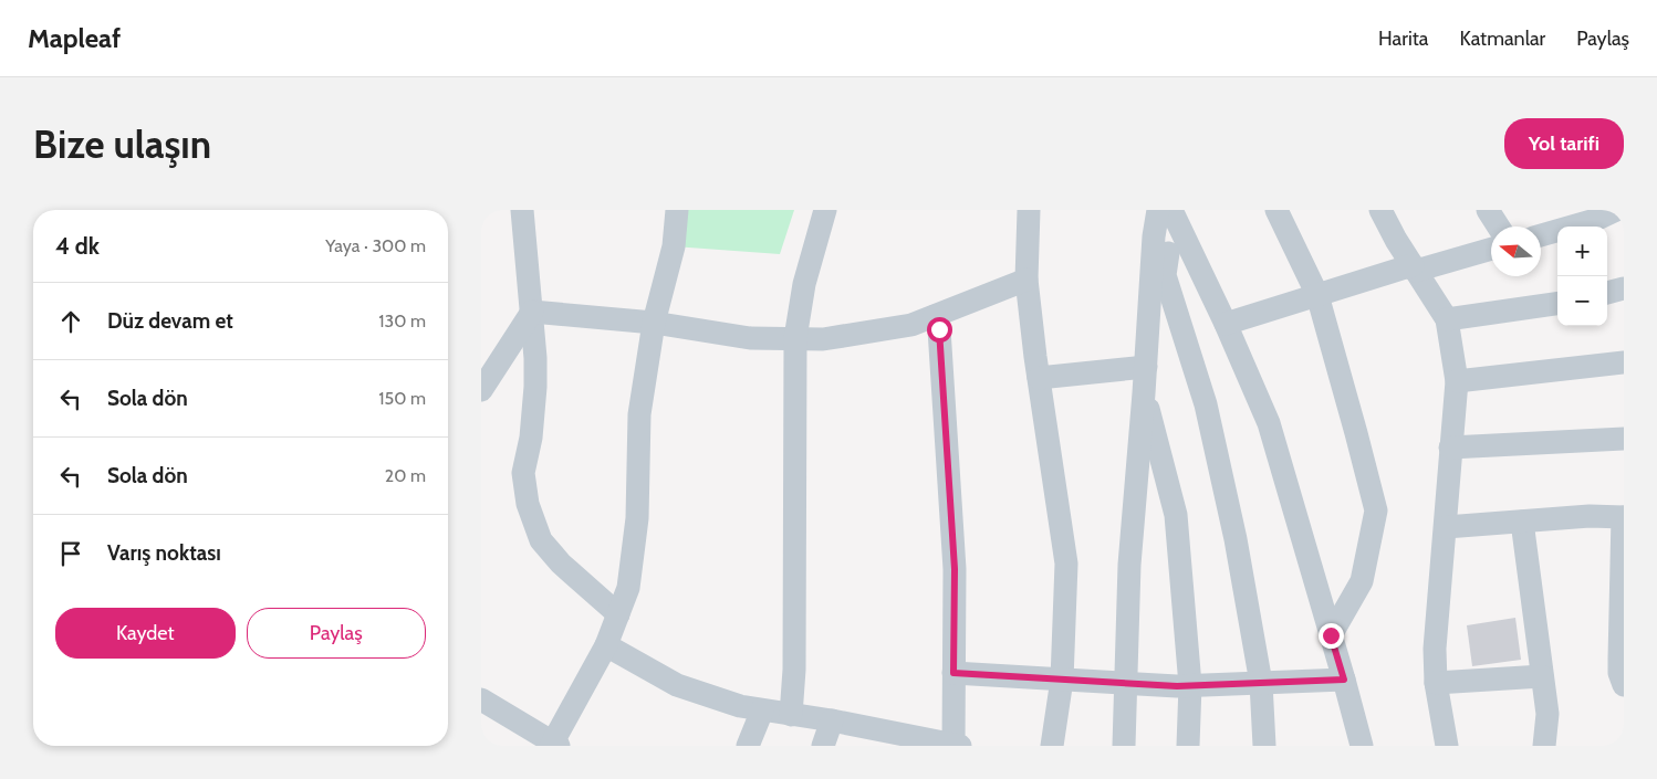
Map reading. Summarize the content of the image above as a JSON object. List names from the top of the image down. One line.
{"north":"left","page":{"header":"Mapleaf","nav":["Harita","Katmanlar","Paylaş"],"buttons":["Yol tarifi",["Kaydet","Paylaş"]],"title":"Bize ulaşın","heading":["4 dk","Yaya · 300 m"],"map_buttons":["+","−"],"list":[["Düz devam et","130 m"],["Sola dön","150 m"],["Sola dön","20 m"],"Varış noktası"]}}
